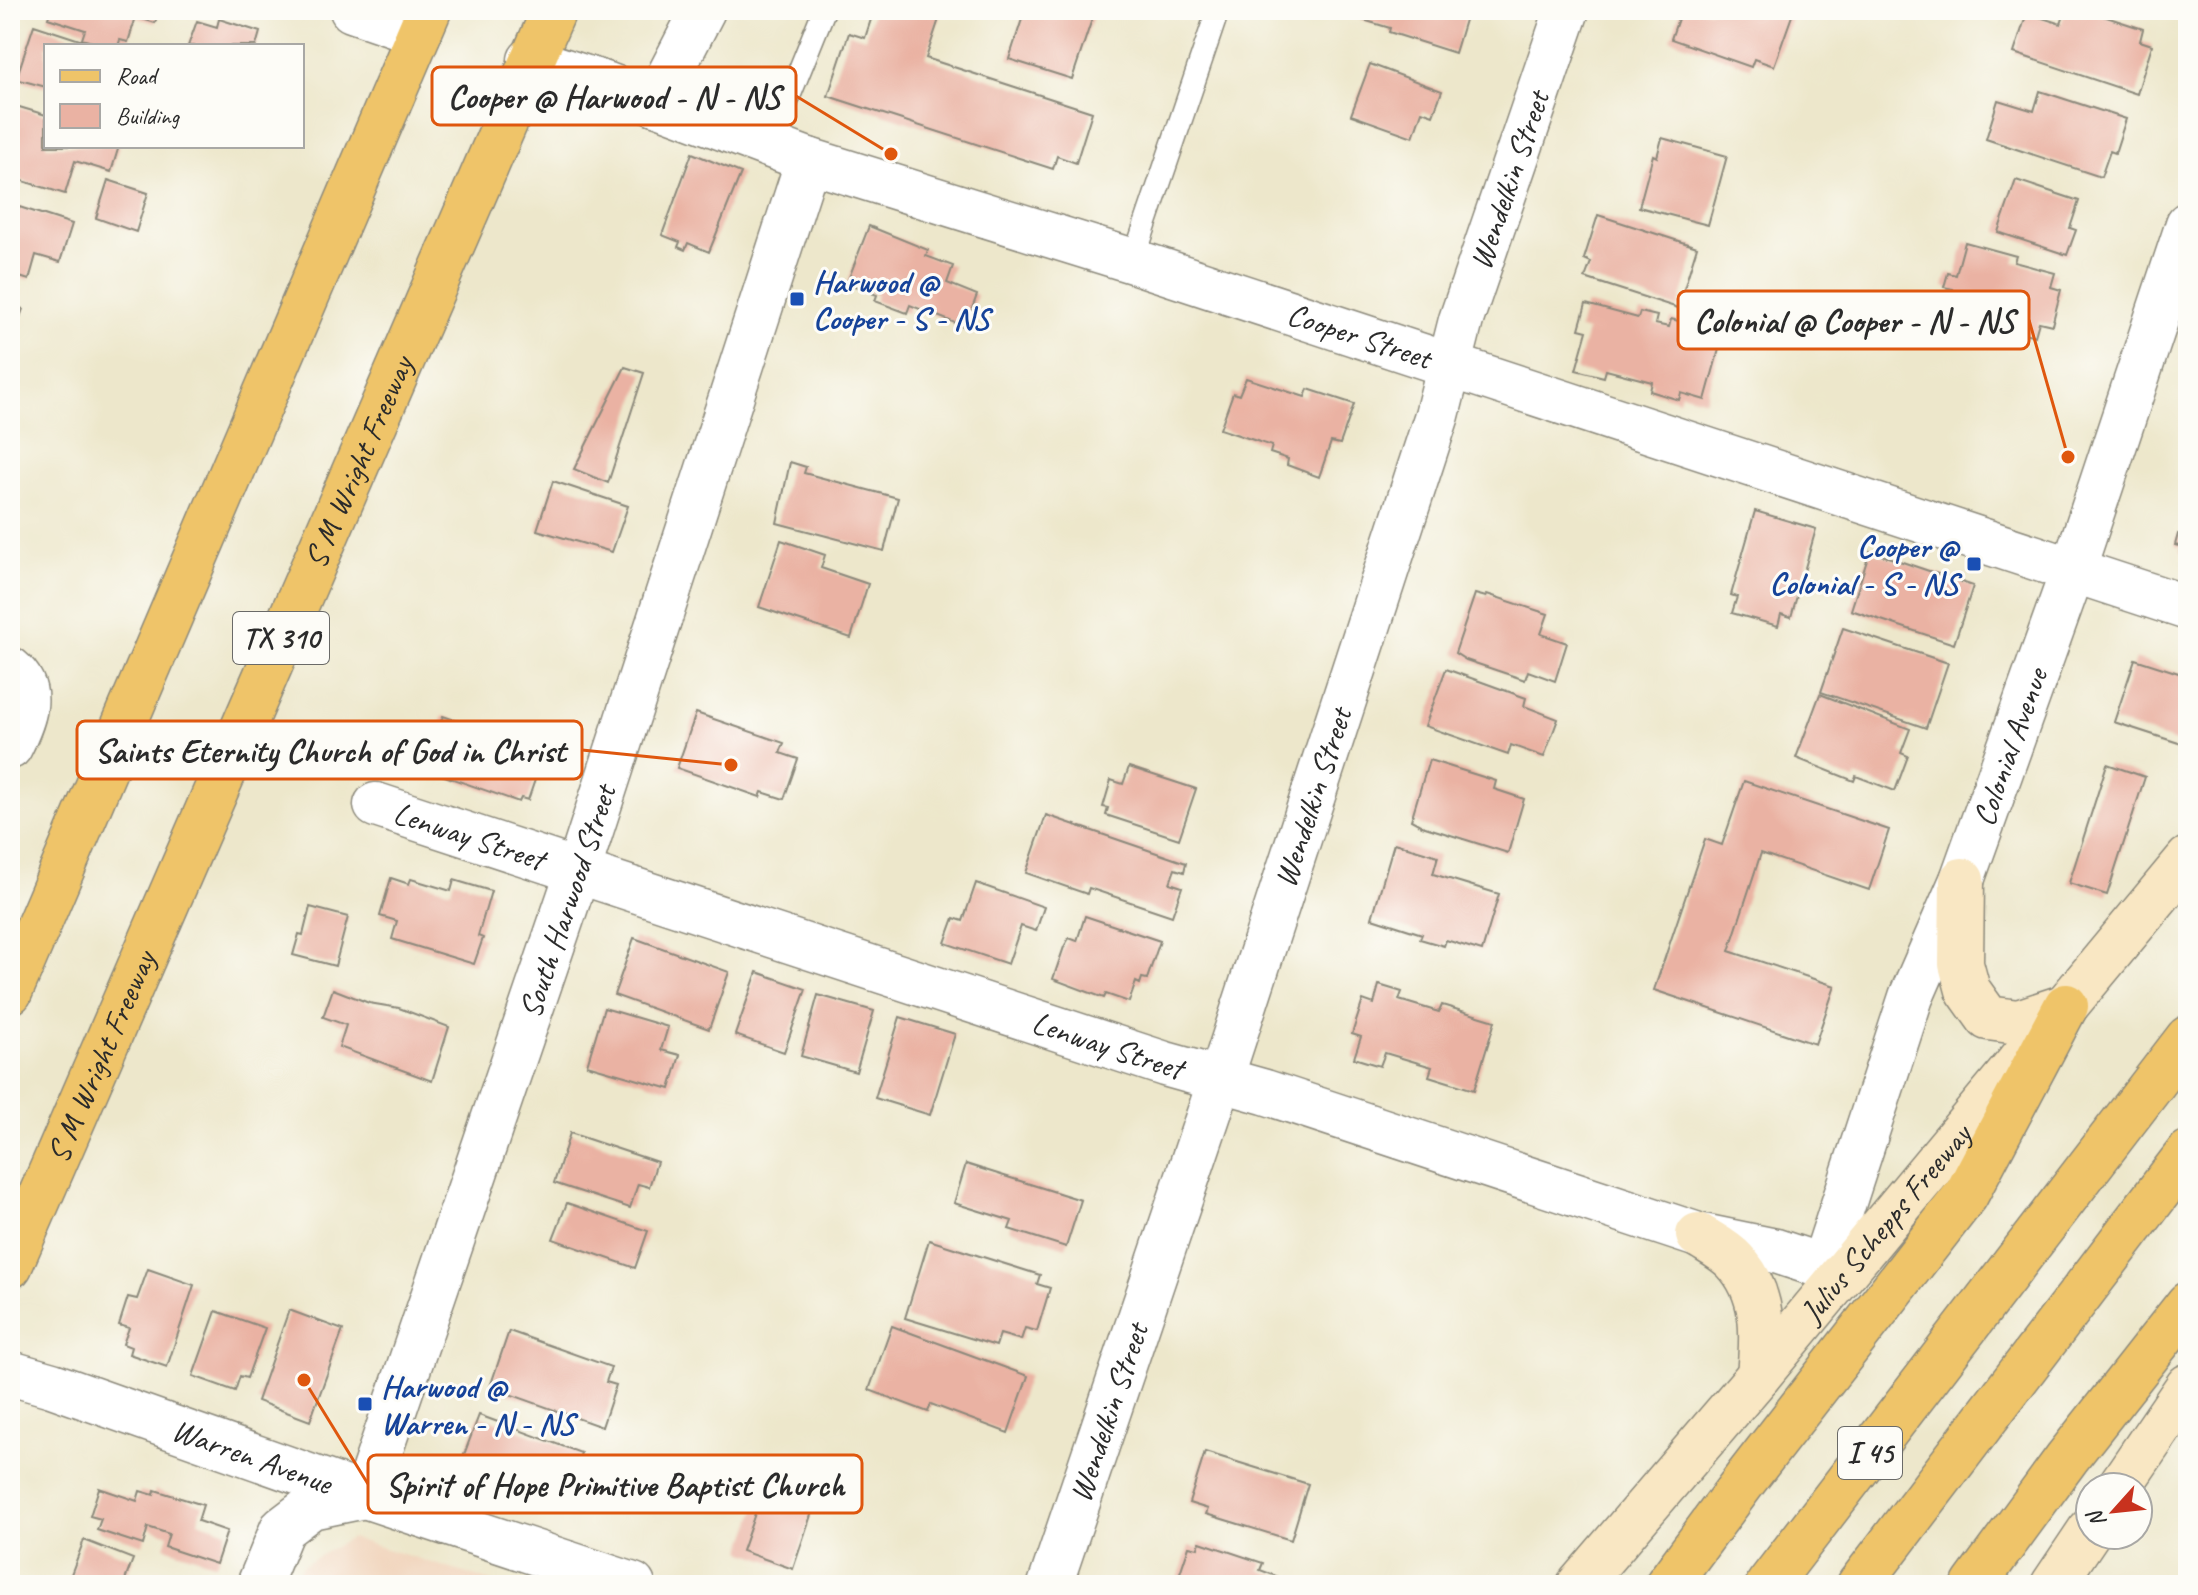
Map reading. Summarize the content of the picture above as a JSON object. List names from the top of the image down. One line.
{"streets":{"main road":["S M Wright Freeway","TX 310","Julius Schepps Freeway","I 45"],"street":["Wendelkin Street","Cooper Street","Colonial Avenue","Lenway Street","South Harwood Street","Warren Avenue"]},"crossings":[["Wendelkin Street","Cooper Street"],["Wendelkin Street","Lenway Street"],["Cooper Street","S M Wright Freeway"],["Cooper Street","Colonial Avenue"],["Cooper Street","South Harwood Street"],["Colonial Avenue","Lenway Street"],["Colonial Avenue","Julius Schepps Freeway"],["Lenway Street","South Harwood Street"],["Lenway Street","Julius Schepps Freeway"],["South Harwood Street","Warren Avenue"]],"places":{"other":["Cooper @ Harwood - N - NS","Colonial @ Cooper - N - NS","Saints Eternity Church of God in Christ","Spirit of Hope Primitive Baptist Church"],"transit":["Harwood @ Cooper - S - NS","Cooper @ Colonial - S - NS","Harwood @ Warren - N - NS"]},"legend":["Road","Building"],"north":"bottom left"}
